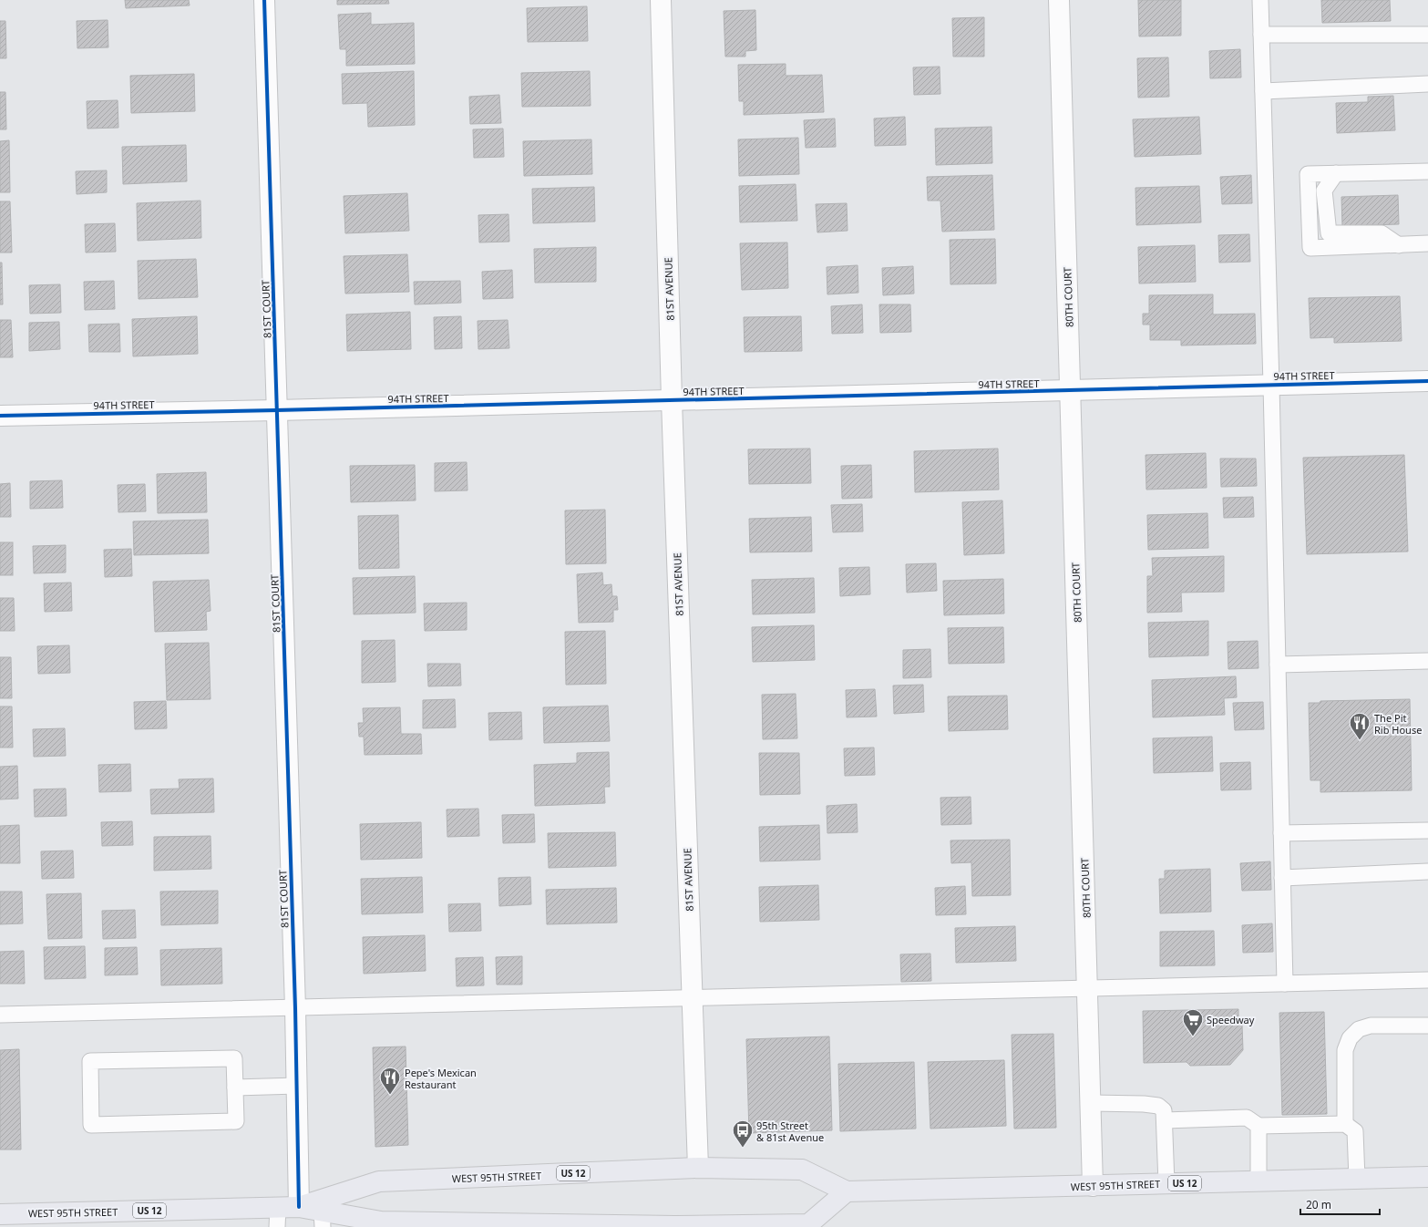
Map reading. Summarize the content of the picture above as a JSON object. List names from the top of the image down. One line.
{"streets":{"main road":["US 12","WEST 95TH STREET"],"street":["81ST AVENUE","80TH COURT","81ST COURT","94TH STREET"]},"crossings":[["81ST AVENUE","94TH STREET"],["81ST AVENUE","WEST 95TH STREET"],["80TH COURT","94TH STREET"],["80TH COURT","WEST 95TH STREET"],["81ST COURT","94TH STREET"],["81ST COURT","WEST 95TH STREET"]],"places":{"restaurant":["The Pit Rib House","Pepe's Mexican Restaurant"],"supermarket":["Speedway"],"bus stop":["95th Street & 81st Avenue"]},"scale_bar":"20 m"}
